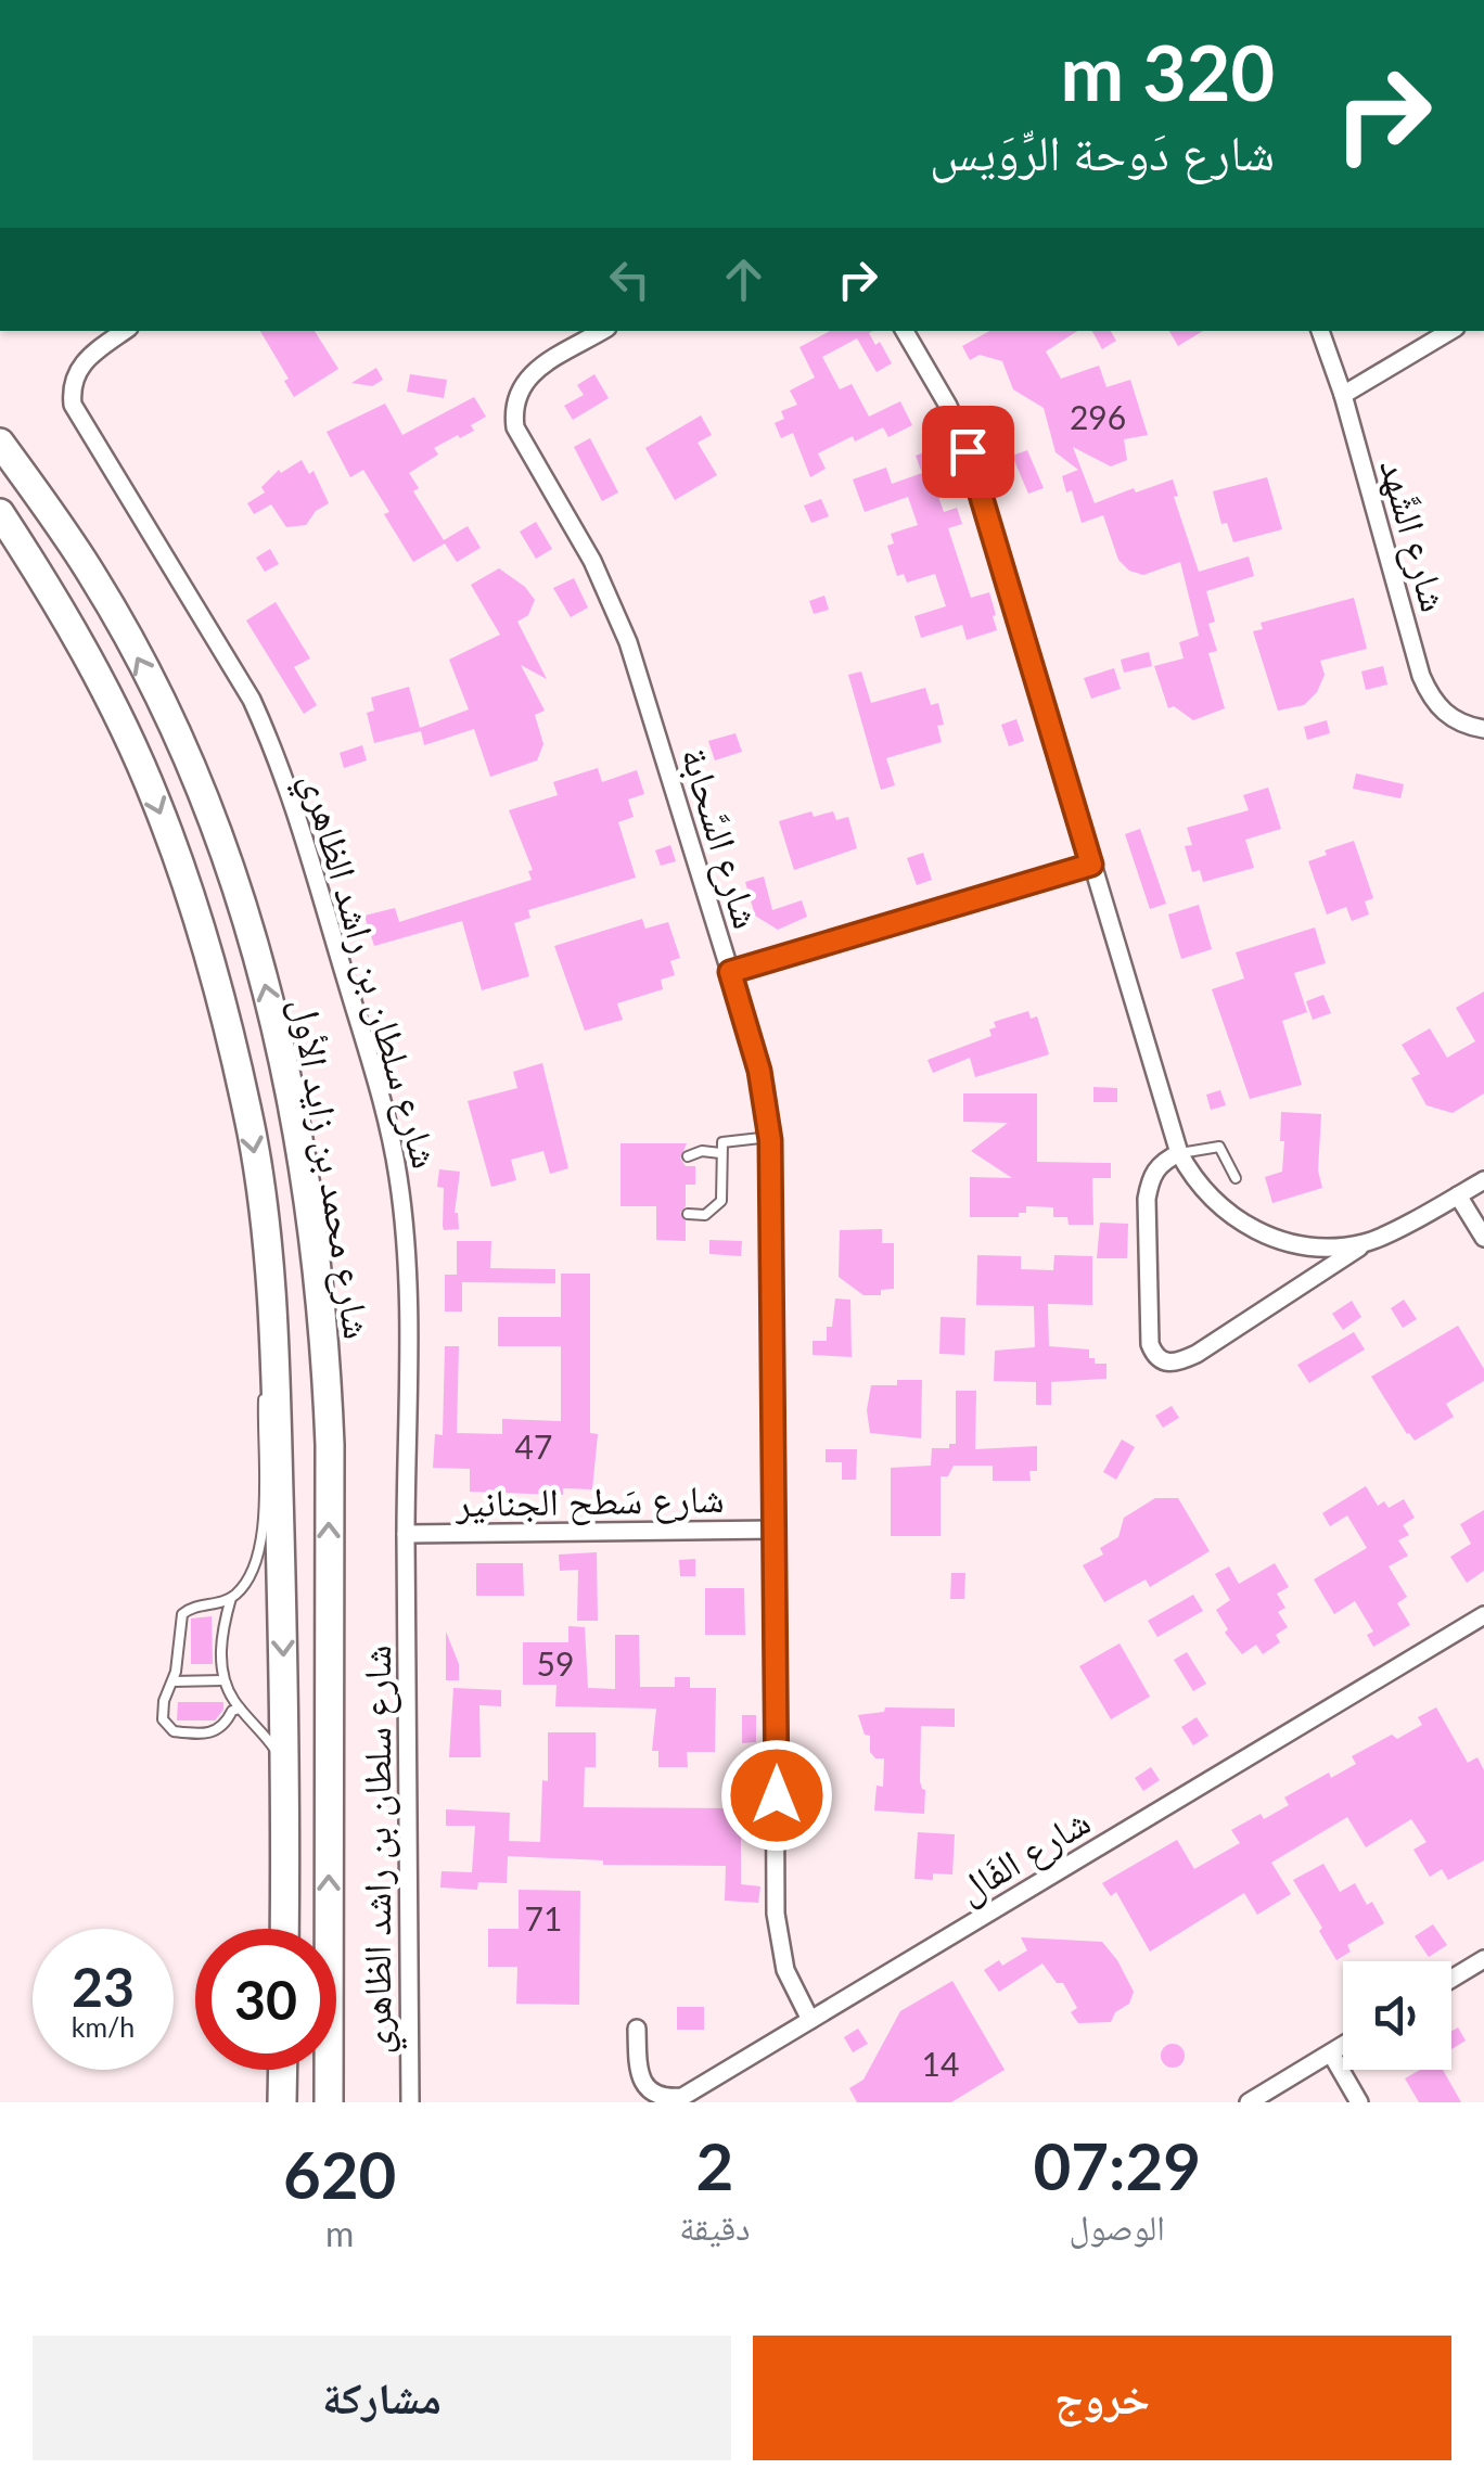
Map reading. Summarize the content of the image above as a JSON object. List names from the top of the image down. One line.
{"streets":{"main road":["شارع محمد بن زايد الأول"],"street":["شارع الشَّهد","شارع السَّحابة","شارع سلطان بن راشد الظاهري","شارع سَطح الجنانير","شارع الفَال"]},"crossings":[["شارع السَّحابة","شارع سَطح الجنانير"],["شارع السَّحابة","شارع الفَال"],["شارع سلطان بن راشد الظاهري","شارع سَطح الجنانير"]],"house_numbers":["296","47","59","71","14"],"page":{"turn":["320 m","شارع دَوحة الرِّوَيس"],"speed":"23 km/h","limit":"30","eta":["07:29","الوصول","2","دقيقة","620","m"],"buttons":["خروج","مشاركة"]}}
